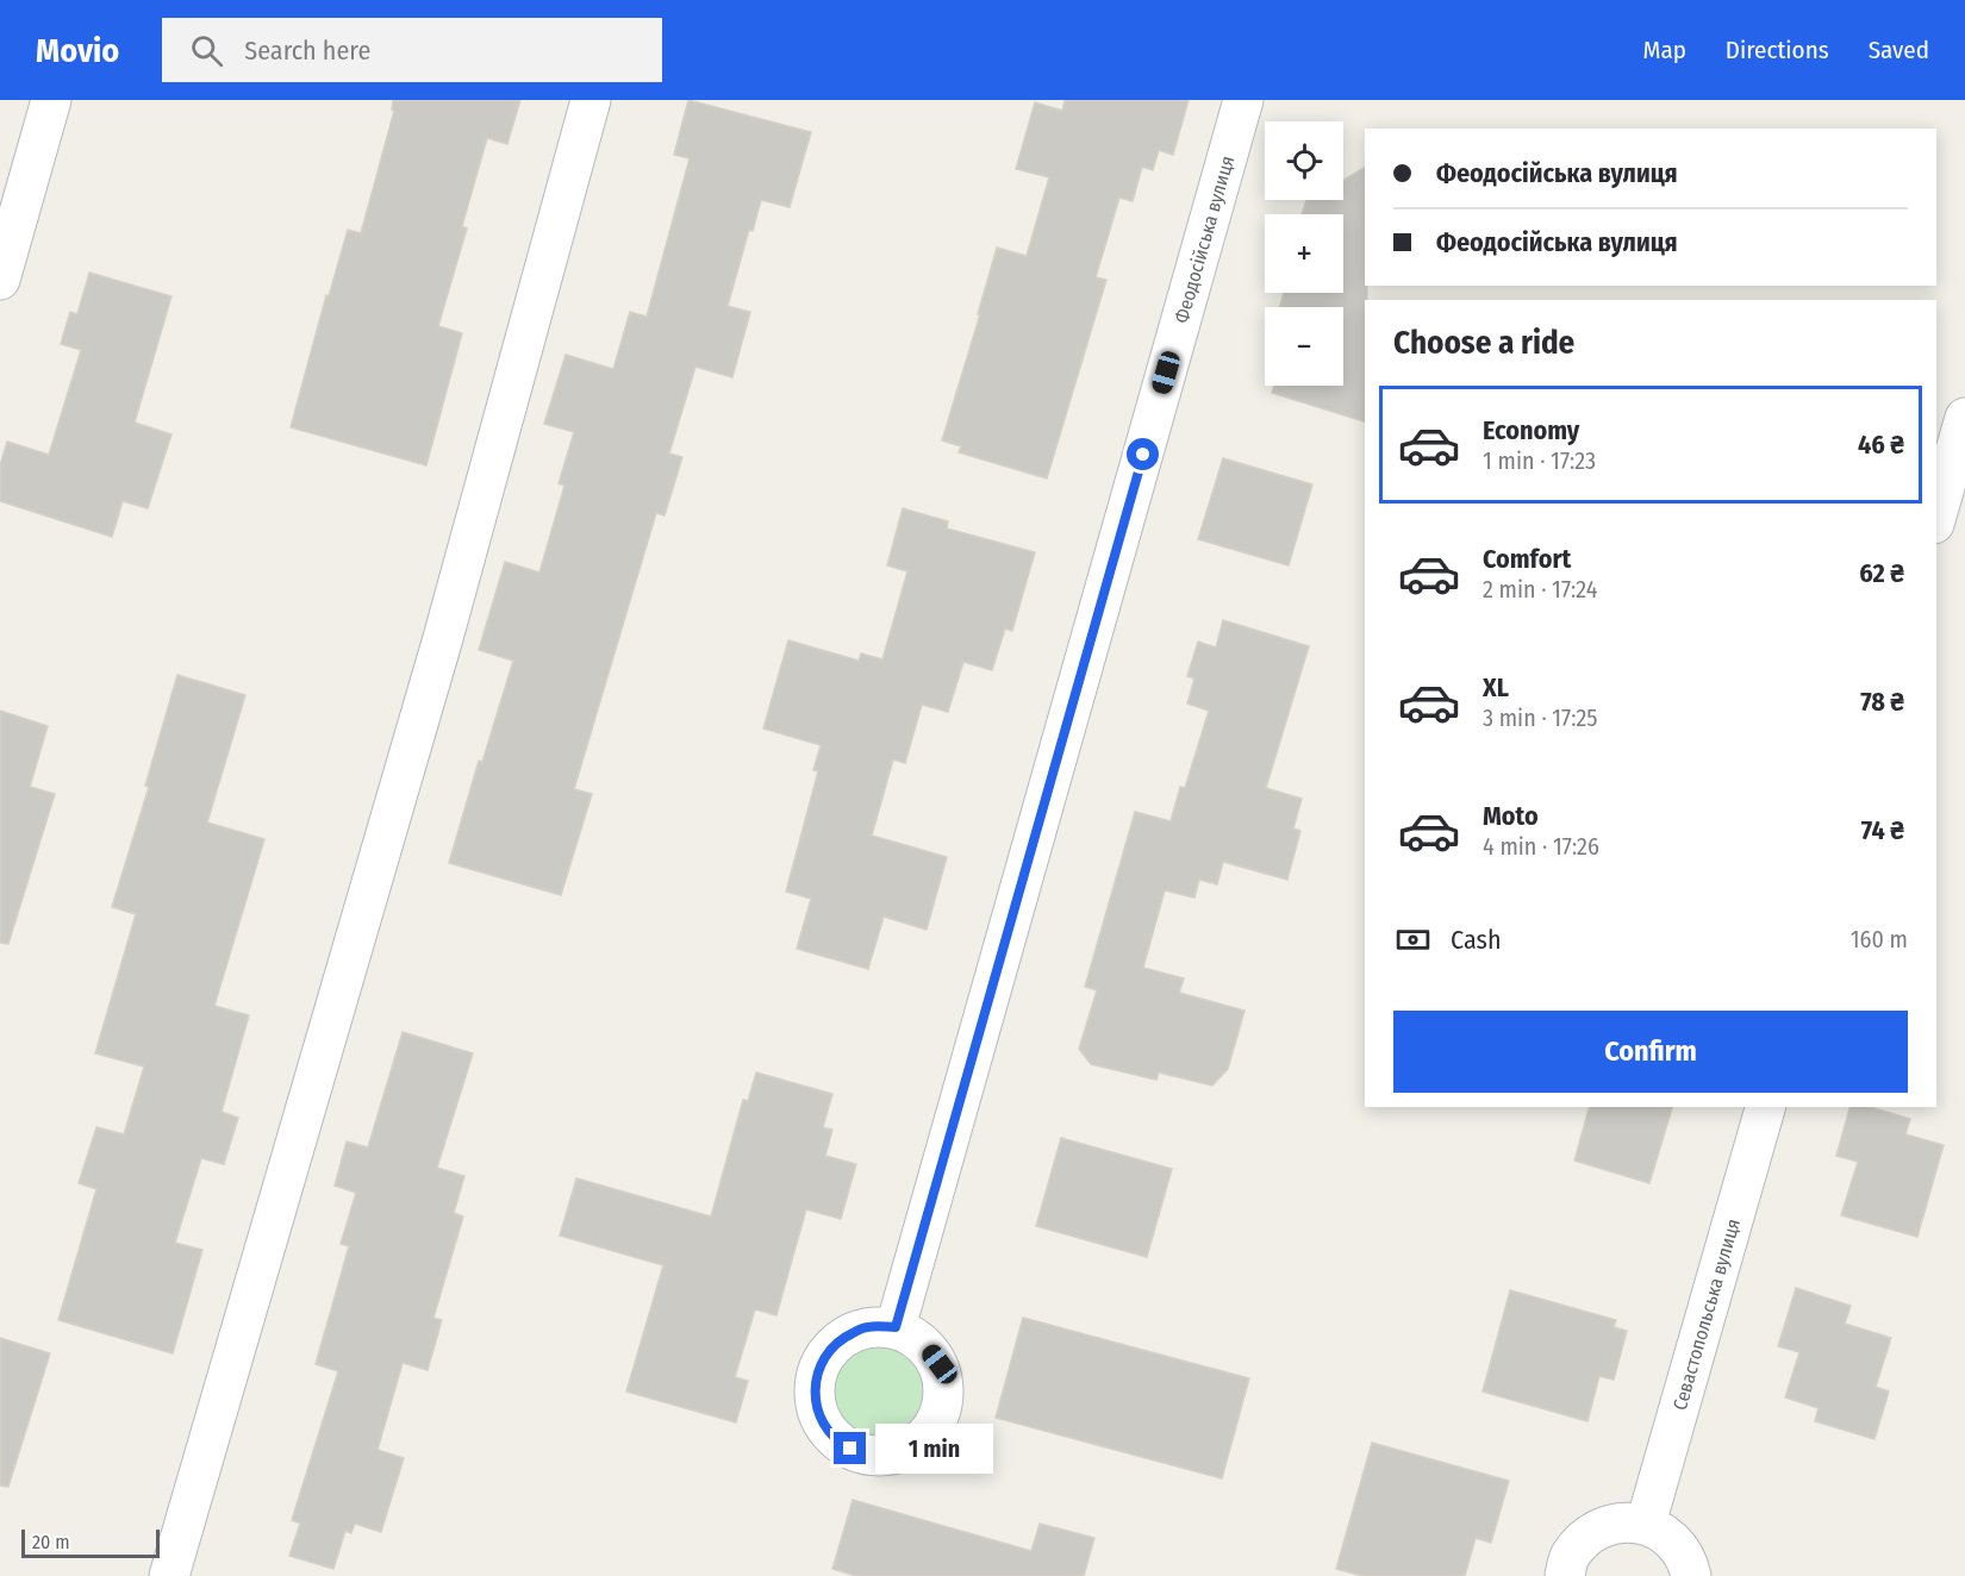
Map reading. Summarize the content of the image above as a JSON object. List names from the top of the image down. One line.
{"streets":{"street":["Феодосійська вулиця","Севастопольська вулиця"]},"scale_bar":"20 m","page":{"header":"Movio","search":"Search here","nav":["Map","Directions","Saved"],"map_buttons":["+","−"],"banner":["Феодосійська вулиця","Феодосійська вулиця"],"heading":"Choose a ride","list":[{"name":"Economy","note":"1 min · 17:23","value":"46 ₴"},{"name":"Comfort","note":"2 min · 17:24","value":"62 ₴"},{"name":"XL","note":"3 min · 17:25","value":"78 ₴"},{"name":"Moto","note":"4 min · 17:26","value":"74 ₴"}],"pay":["Cash","160 m"],"buttons":"Confirm","bubble":"1 min","scale":"20 m"}}
